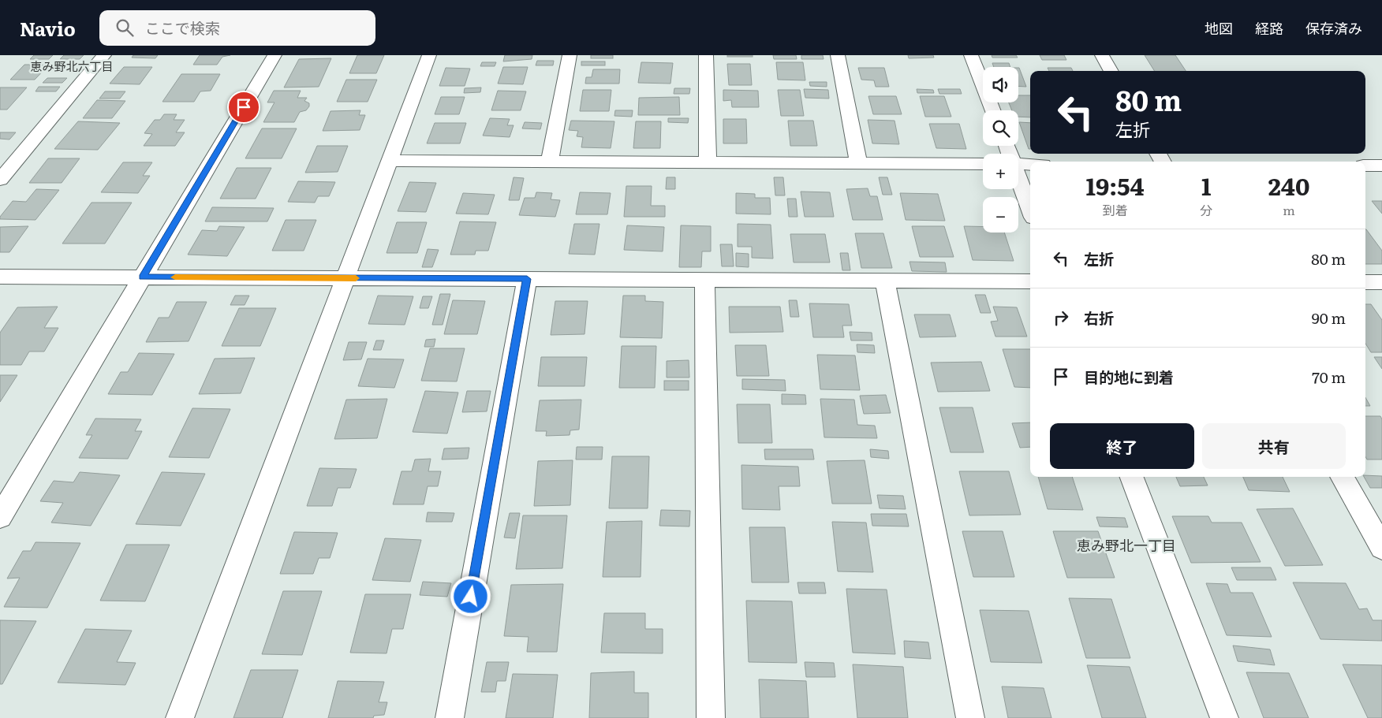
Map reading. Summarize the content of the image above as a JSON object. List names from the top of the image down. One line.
{"districts":["恵み野北六丁目","恵み野北一丁目"],"page":{"header":"Navio","search":"ここで検索","nav":["地図","経路","保存済み"],"map_buttons":["+","−"],"turn":["80 m","左折"],"eta":["19:54","到着","1","分","240","m"],"list":[{"name":"左折","value":"80 m"},{"name":"右折","value":"90 m"},{"name":"目的地に到着","value":"70 m"}],"buttons":["終了","共有"]}}
